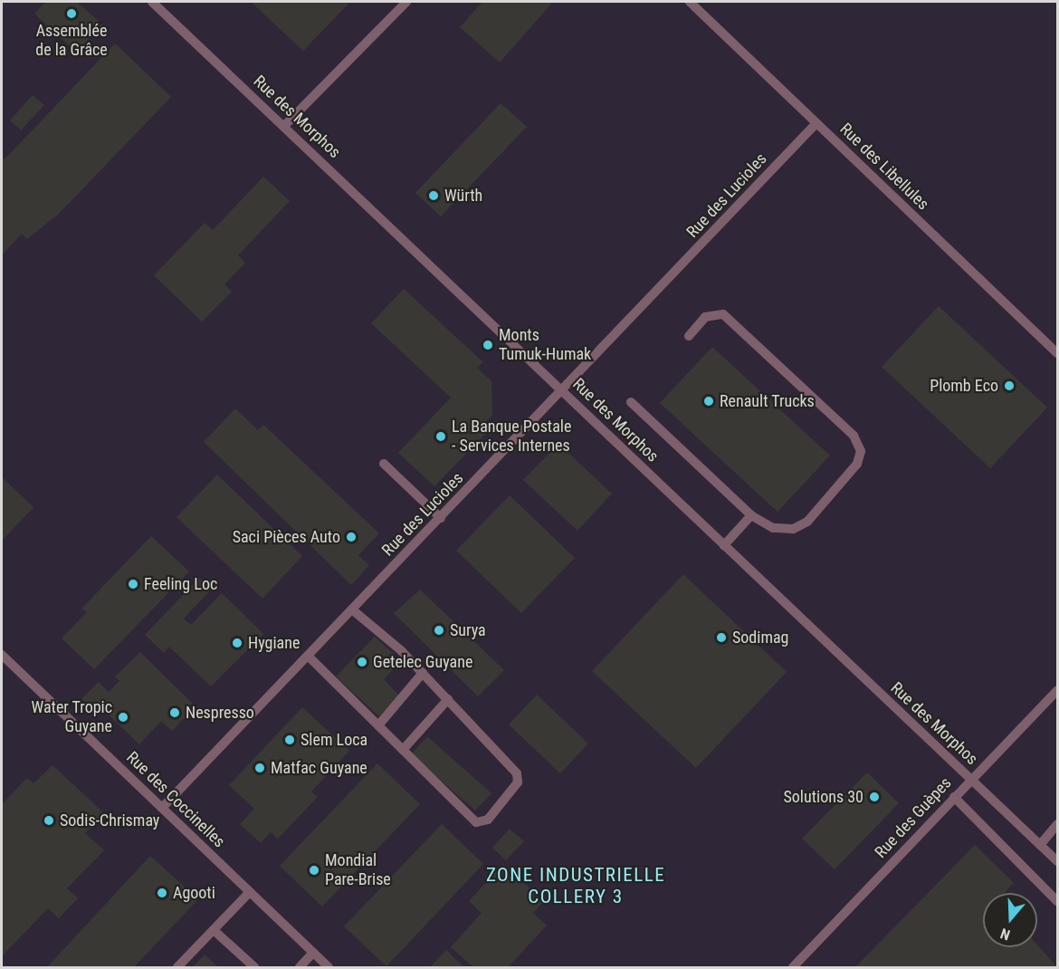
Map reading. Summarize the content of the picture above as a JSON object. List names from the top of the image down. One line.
{"streets":{"lane":["Rue des Morphos","Rue des Libellules","Rue des Lucioles","Rue des Coccinelles","Rue des Guèpes"]},"crossings":[["Rue des Morphos","Rue des Lucioles"],["Rue des Morphos","Rue des Guèpes"],["Rue des Libellules","Rue des Lucioles"],["Rue des Lucioles","Rue des Coccinelles"]],"districts":["ZONE INDUSTRIELLE COLLERY 3"],"places":["Assemblée de la Grâce","Würth","Monts Tumuk-Humak","Plomb Eco","Renault Trucks","La Banque Postale - Services Internes","Saci Pièces Auto","Feeling Loc","Surya","Sodimag","Hygiane","Getelec Guyane","Nespresso","Water Tropic Guyane","Slem Loca","Matfac Guyane","Solutions 30","Sodis-Chrismay","Mondial Pare-Brise","Agooti"],"north":"bottom"}
